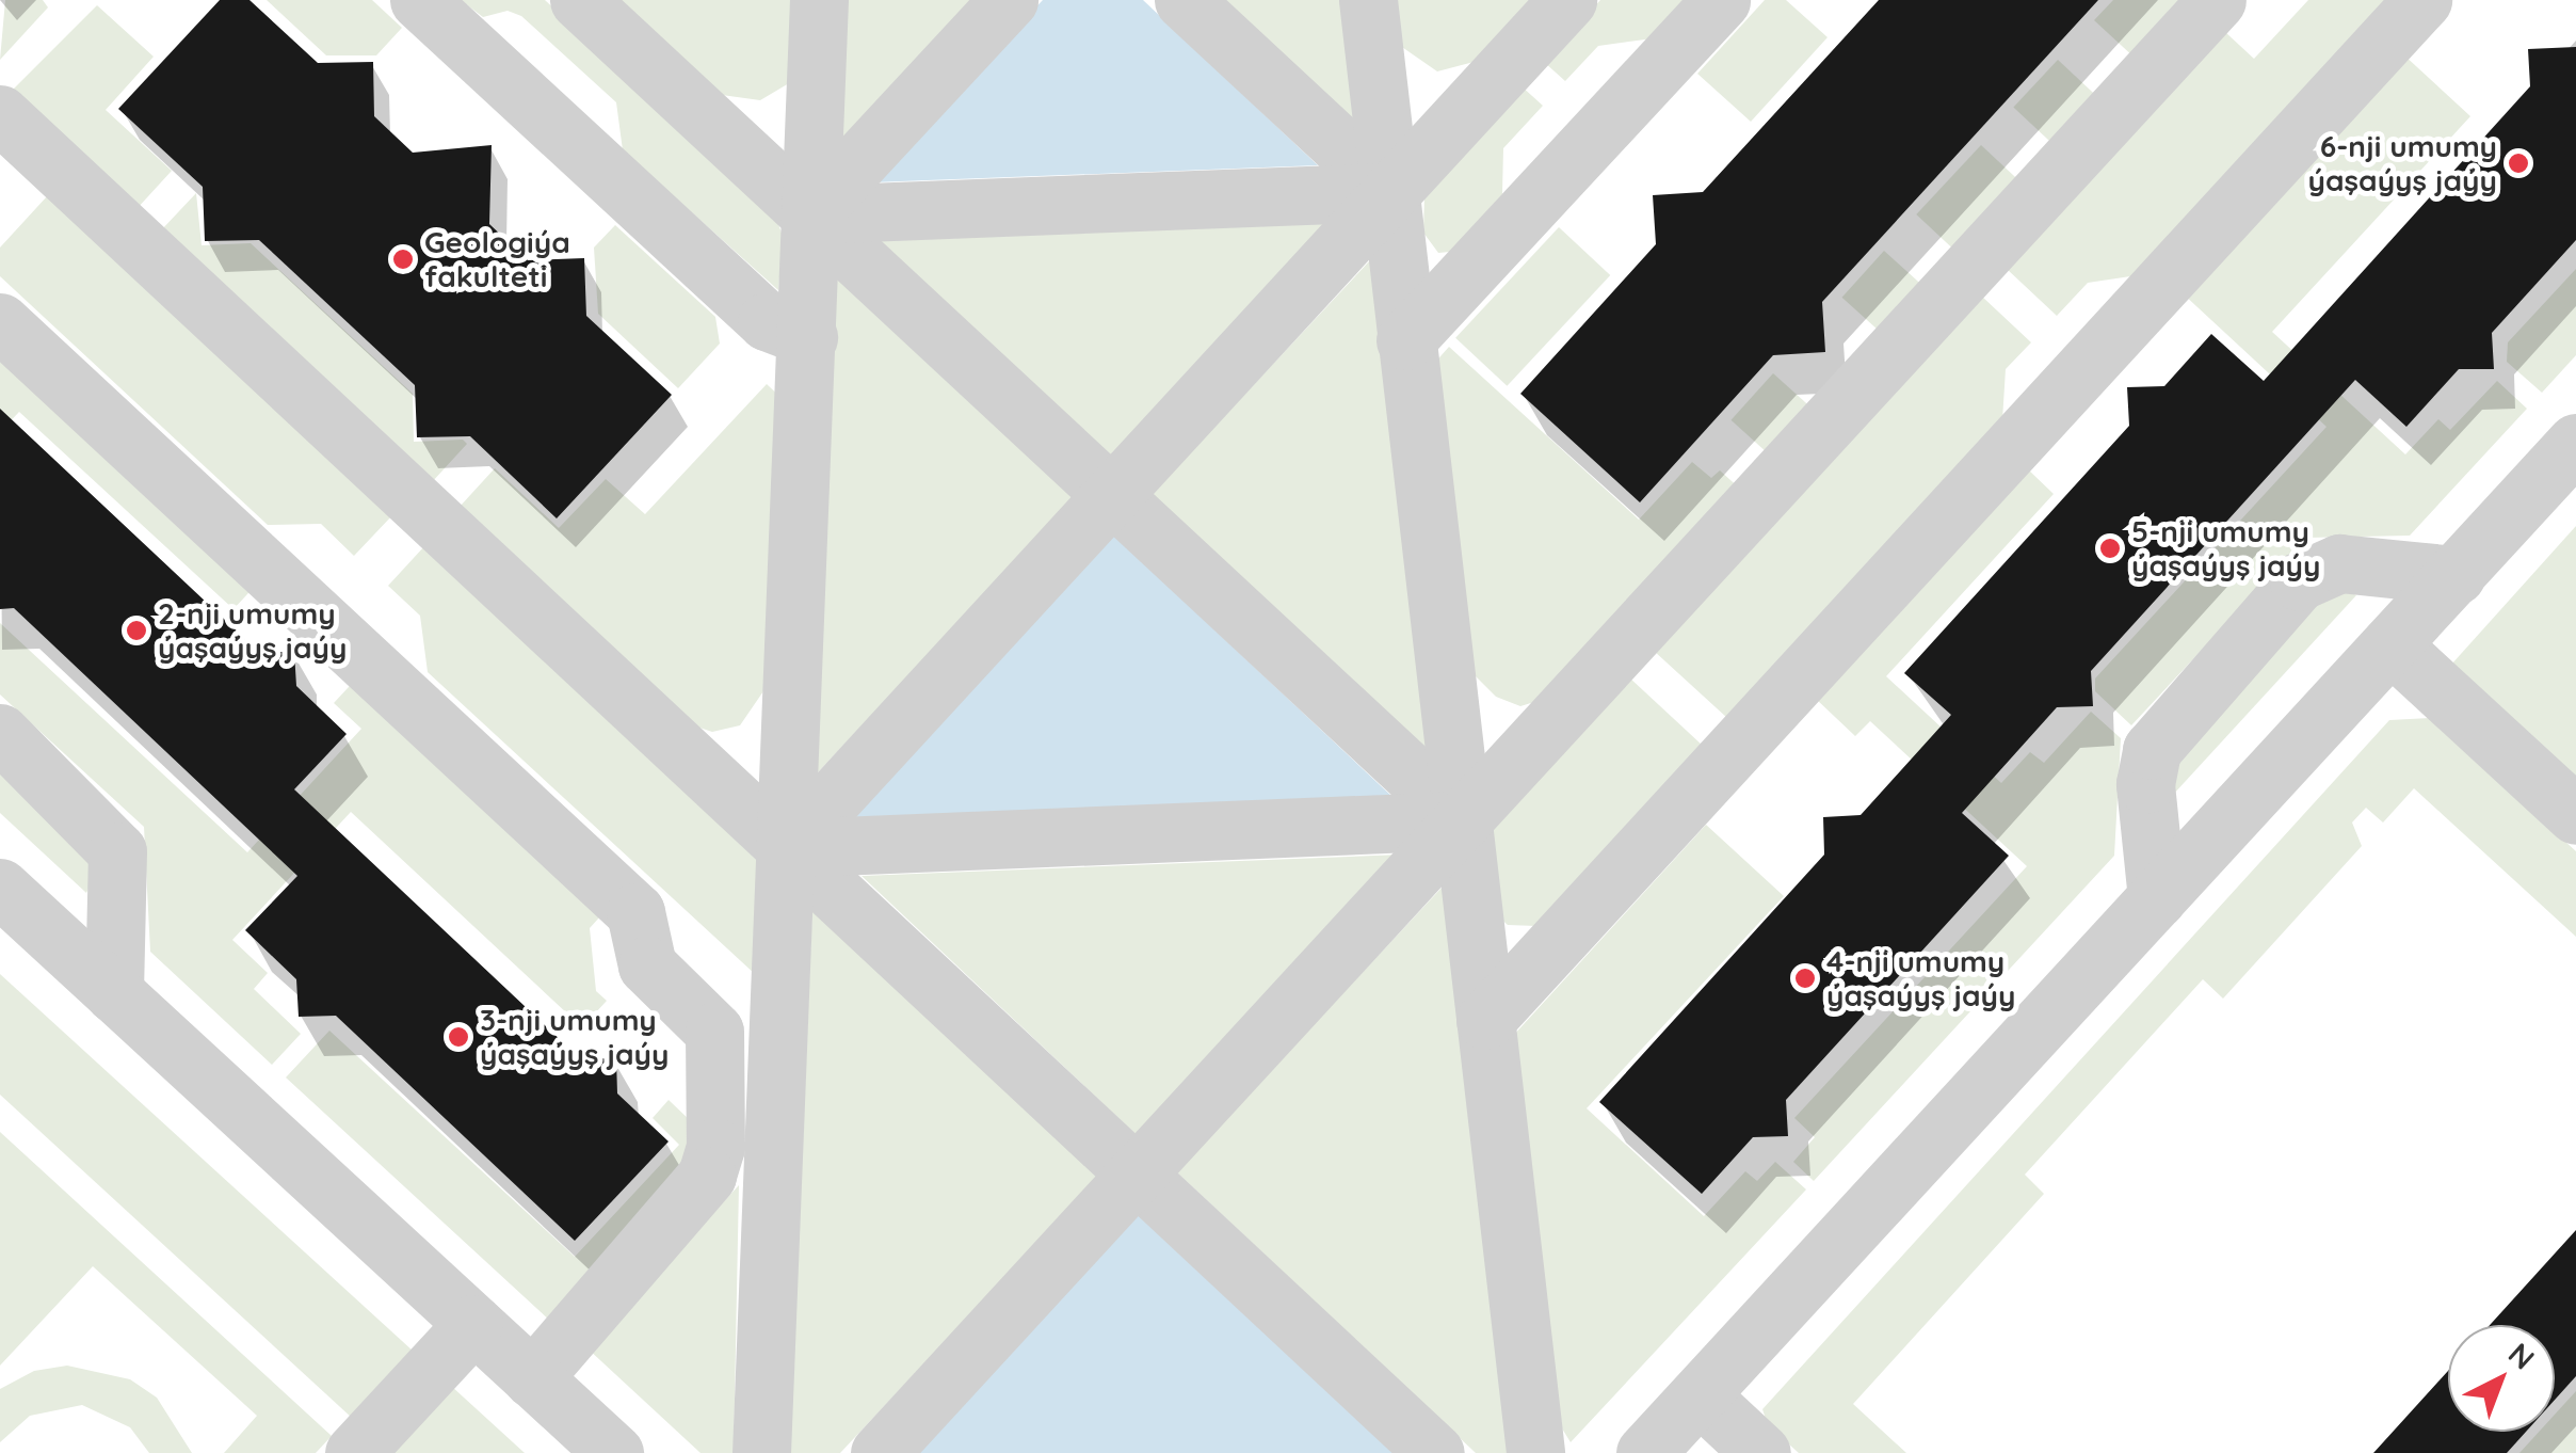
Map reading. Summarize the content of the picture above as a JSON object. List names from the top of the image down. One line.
{"places":["6-nji umumy ýaşaýyş jaýy","Geologiýa fakulteti","5-nji umumy ýaşaýyş jaýy","2-nji umumy ýaşaýyş jaýy","4-nji umumy ýaşaýyş jaýy","3-nji umumy ýaşaýyş jaýy"],"north":"top right"}
